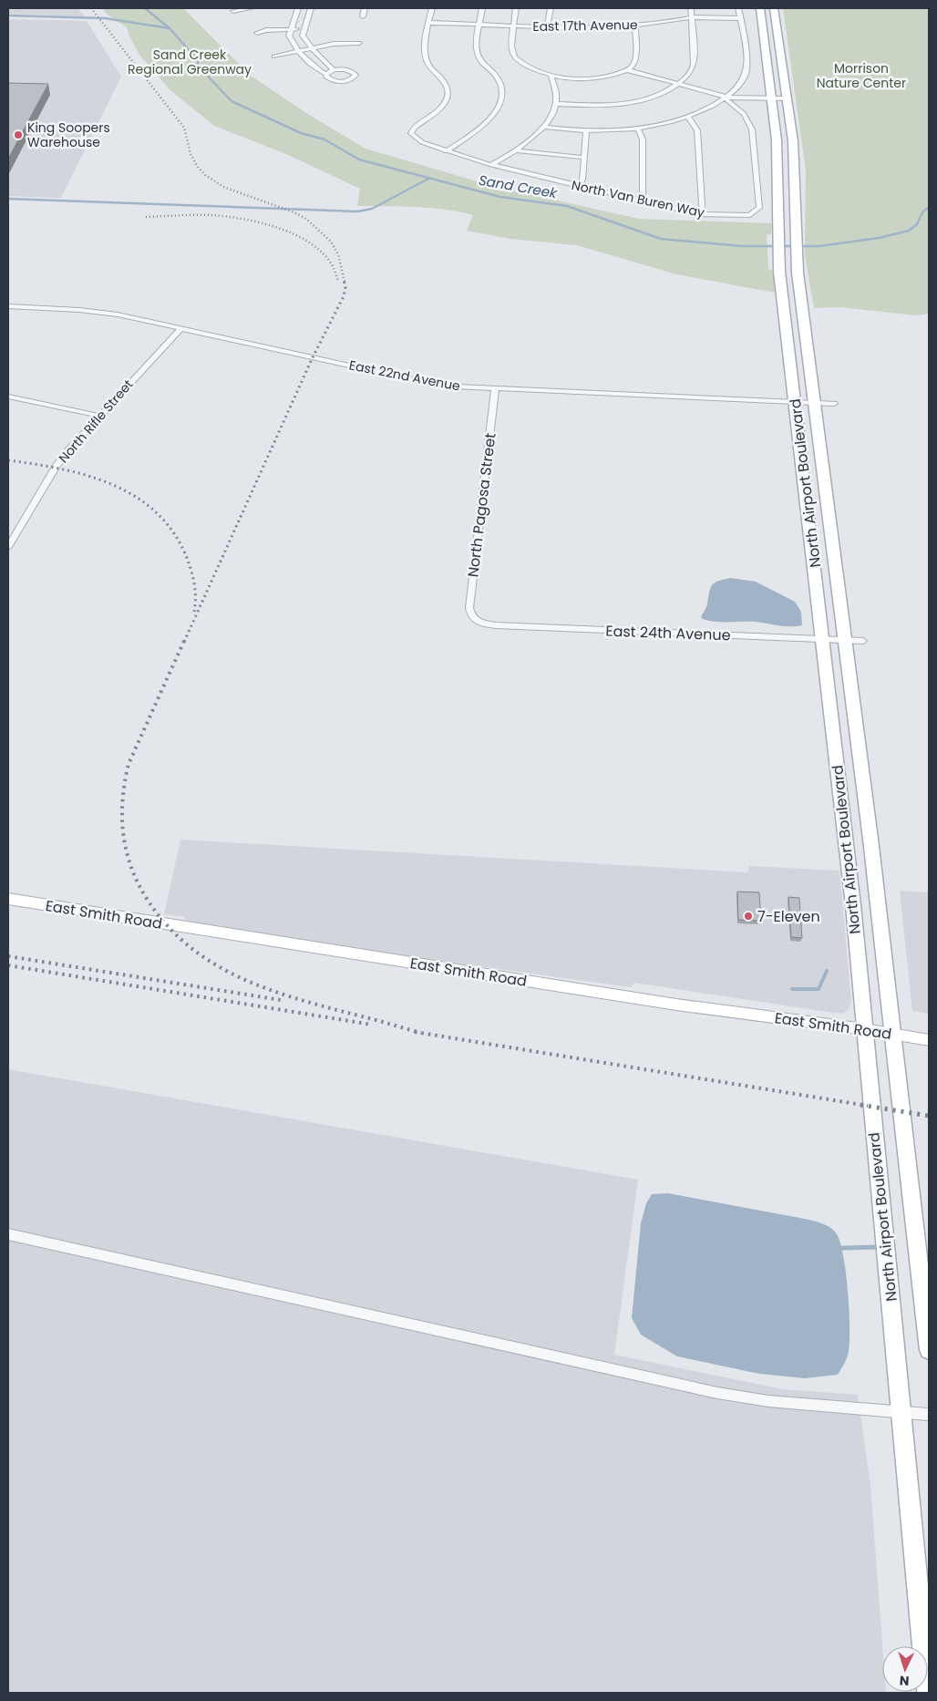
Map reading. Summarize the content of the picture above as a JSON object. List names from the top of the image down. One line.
{"streets":{"main road":["North Airport Boulevard"],"street":["East 17th Avenue","North Van Buren Way","East 22nd Avenue","North Rifle Street","North Pagosa Street","East 24th Avenue","East Smith Road"]},"crossings":[["East 17th Avenue","North Van Buren Way"],["East 22nd Avenue","North Rifle Street"],["East 22nd Avenue","North Airport Boulevard"],["East 22nd Avenue","North Pagosa Street"],["North Airport Boulevard","East 24th Avenue"],["North Airport Boulevard","East Smith Road"],["North Pagosa Street","East 24th Avenue"]],"water":["Sand Creek"],"parks":["Sand Creek Regional Greenway","Morrison Nature Center"],"places":["King Soopers Warehouse","7-Eleven"],"north":"bottom"}
